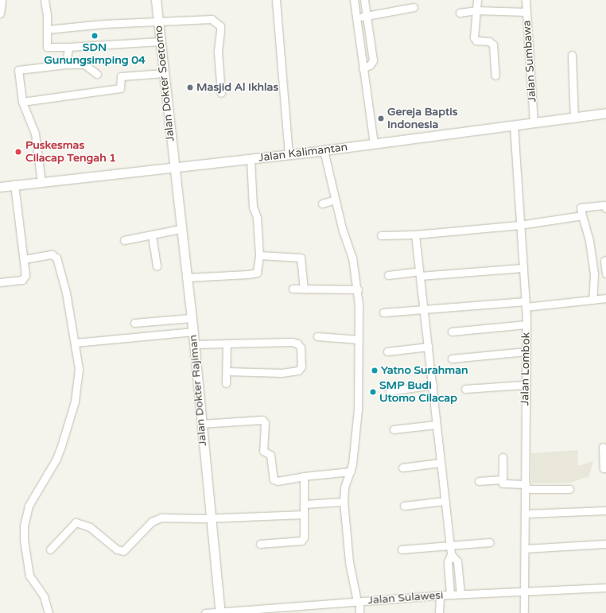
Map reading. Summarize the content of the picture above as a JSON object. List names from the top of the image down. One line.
{"streets":{"street":["Jalan Sumbawa","Jalan Dokter Soetomo","Jalan Kalimantan","Jalan Lombok","Jalan Dokter Rajiman","Jalan Sulawesi"]},"crossings":[["Jalan Sumbawa","Jalan Kalimantan"],["Jalan Dokter Soetomo","Jalan Kalimantan"],["Jalan Dokter Soetomo","Jalan Dokter Rajiman"],["Jalan Kalimantan","Jalan Lombok"],["Jalan Kalimantan","Jalan Dokter Rajiman"],["Jalan Lombok","Jalan Sulawesi"],["Jalan Dokter Rajiman","Jalan Sulawesi"]],"places":["SDN Gunungsimping 04","Masjid Al Ikhlas","Gereja Baptis Indonesia","Puskesmas Cilacap Tengah 1","Yatno Surahman","SMP Budi Utomo Cilacap"]}
